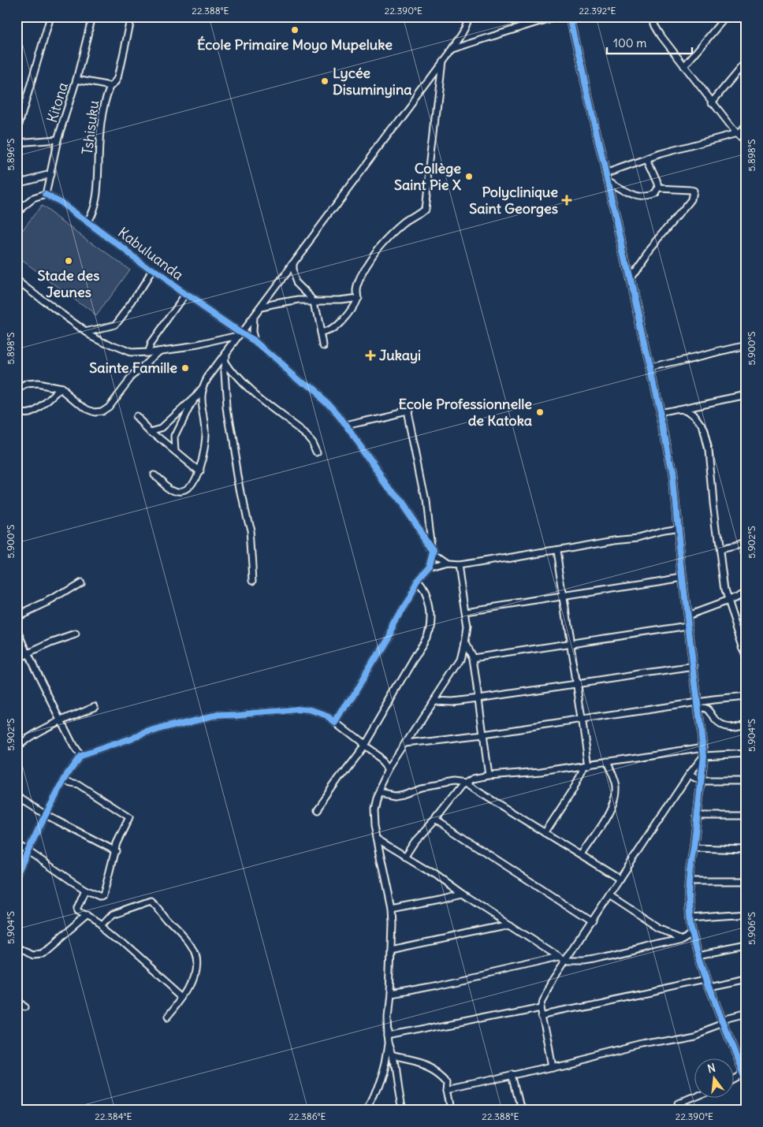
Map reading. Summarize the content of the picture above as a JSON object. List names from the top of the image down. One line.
{"streets":{"street":["Kitona","Tshisuku","Kabuluanda"]},"crossings":[["Kitona","Kabuluanda"],["Tshisuku","Kabuluanda"]],"places":{"other":["École Primaire Moyo Mupeluke","Lycée Disuminyina","Collège Saint Pie X","Stade des Jeunes","Sainte Famille","Ecole Professionnelle de Katoka"],"health":["Polyclinique Saint Georges","Jukayi"]},"scale_bar":"100 m","north":"top","coordinates":["22.388°E","22.390°E","22.392°E","5.896°S","5.898°S","5.900°S","5.902°S","5.904°S","5.906°S","22.384°E","22.386°E"]}
